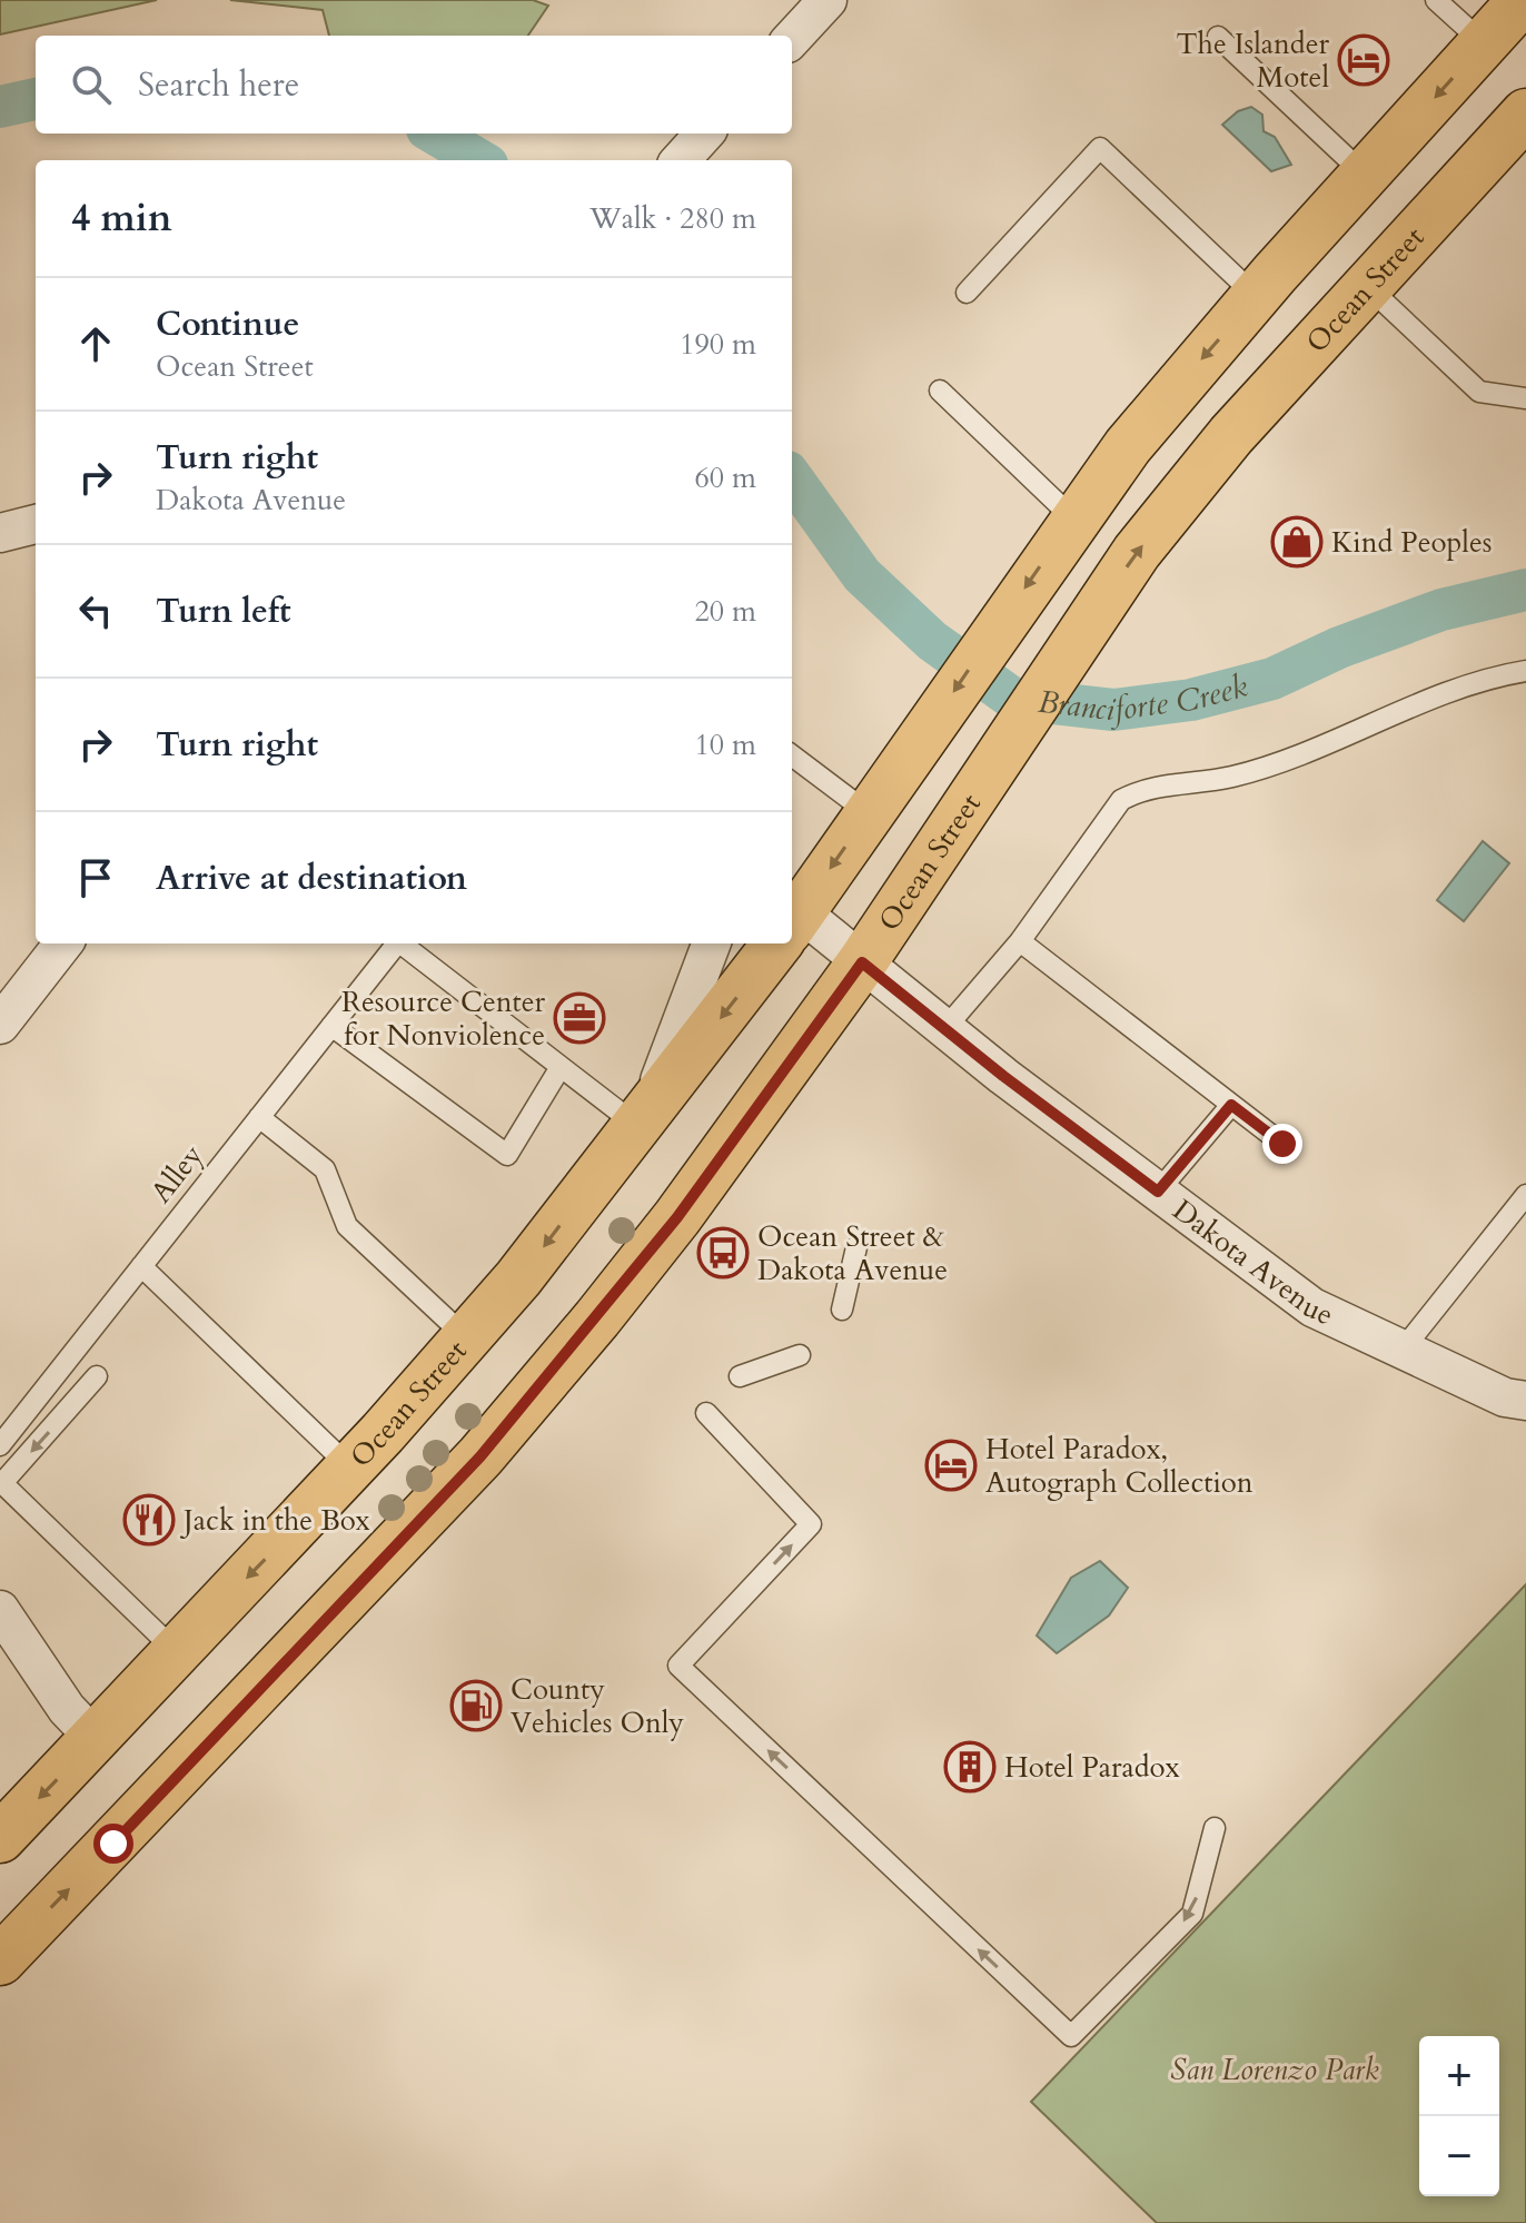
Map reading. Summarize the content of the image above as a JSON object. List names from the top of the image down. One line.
{"streets":{"main road":["Ocean Street"],"street":["Dakota Avenue"],"lane":["Alley"]},"crossings":[["Ocean Street","Dakota Avenue"]],"water":["Branciforte Creek"],"parks":["San Lorenzo Park"],"places":{"hotel":["The Islander Motel","Hotel Paradox, Autograph Collection"],"shop":["Kind Peoples"],"office":["Resource Center for Nonviolence"],"bus stop":["Ocean Street & Dakota Avenue"],"restaurant":["Jack in the Box"],"fuel station":["County Vehicles Only"],"building":["Hotel Paradox"]},"page":{"search":"Search here","heading":["4 min","Walk · 280 m"],"list":[["Continue","Ocean Street","190 m"],["Turn right","Dakota Avenue","60 m"],["Turn left","20 m"],["Turn right","10 m"],"Arrive at destination"],"map_buttons":["+","−"]}}
